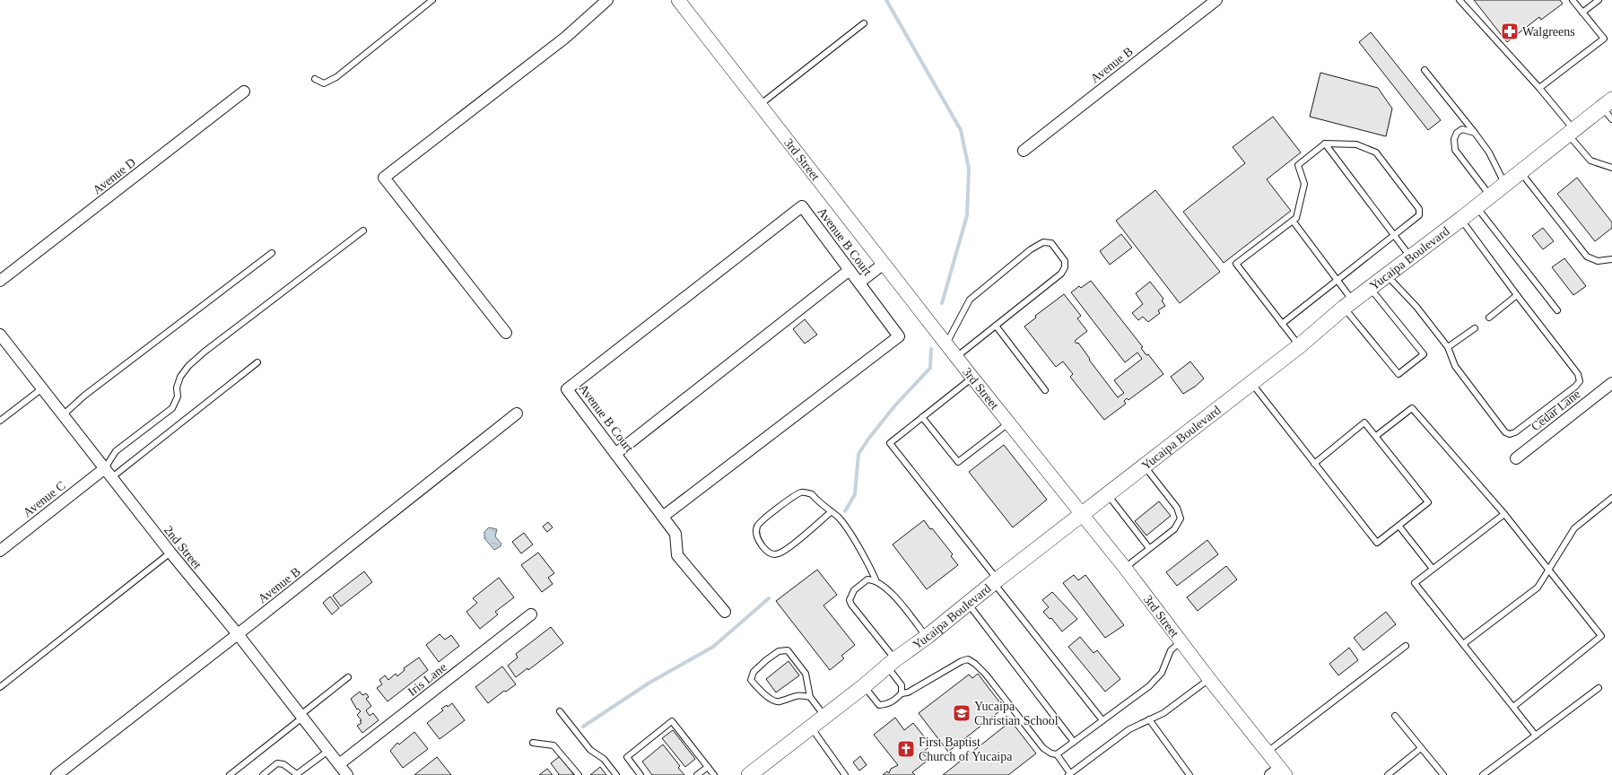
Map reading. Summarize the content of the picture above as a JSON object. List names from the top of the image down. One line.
{"streets":{"main road":["Yucaipa Boulevard"],"street":["Avenue B","3rd Street","Avenue D","Avenue B Court","Cedar Lane","Avenue C","2nd Street","Iris Lane"]},"crossings":[["Avenue B","2nd Street"],["3rd Street","Yucaipa Boulevard"],["Avenue C","2nd Street"],["2nd Street","Iris Lane"]],"places":{"pharmacy":["Walgreens"],"school or university":["Yucaipa Christian School"],"church":["First Baptist Church of Yucaipa"]}}
